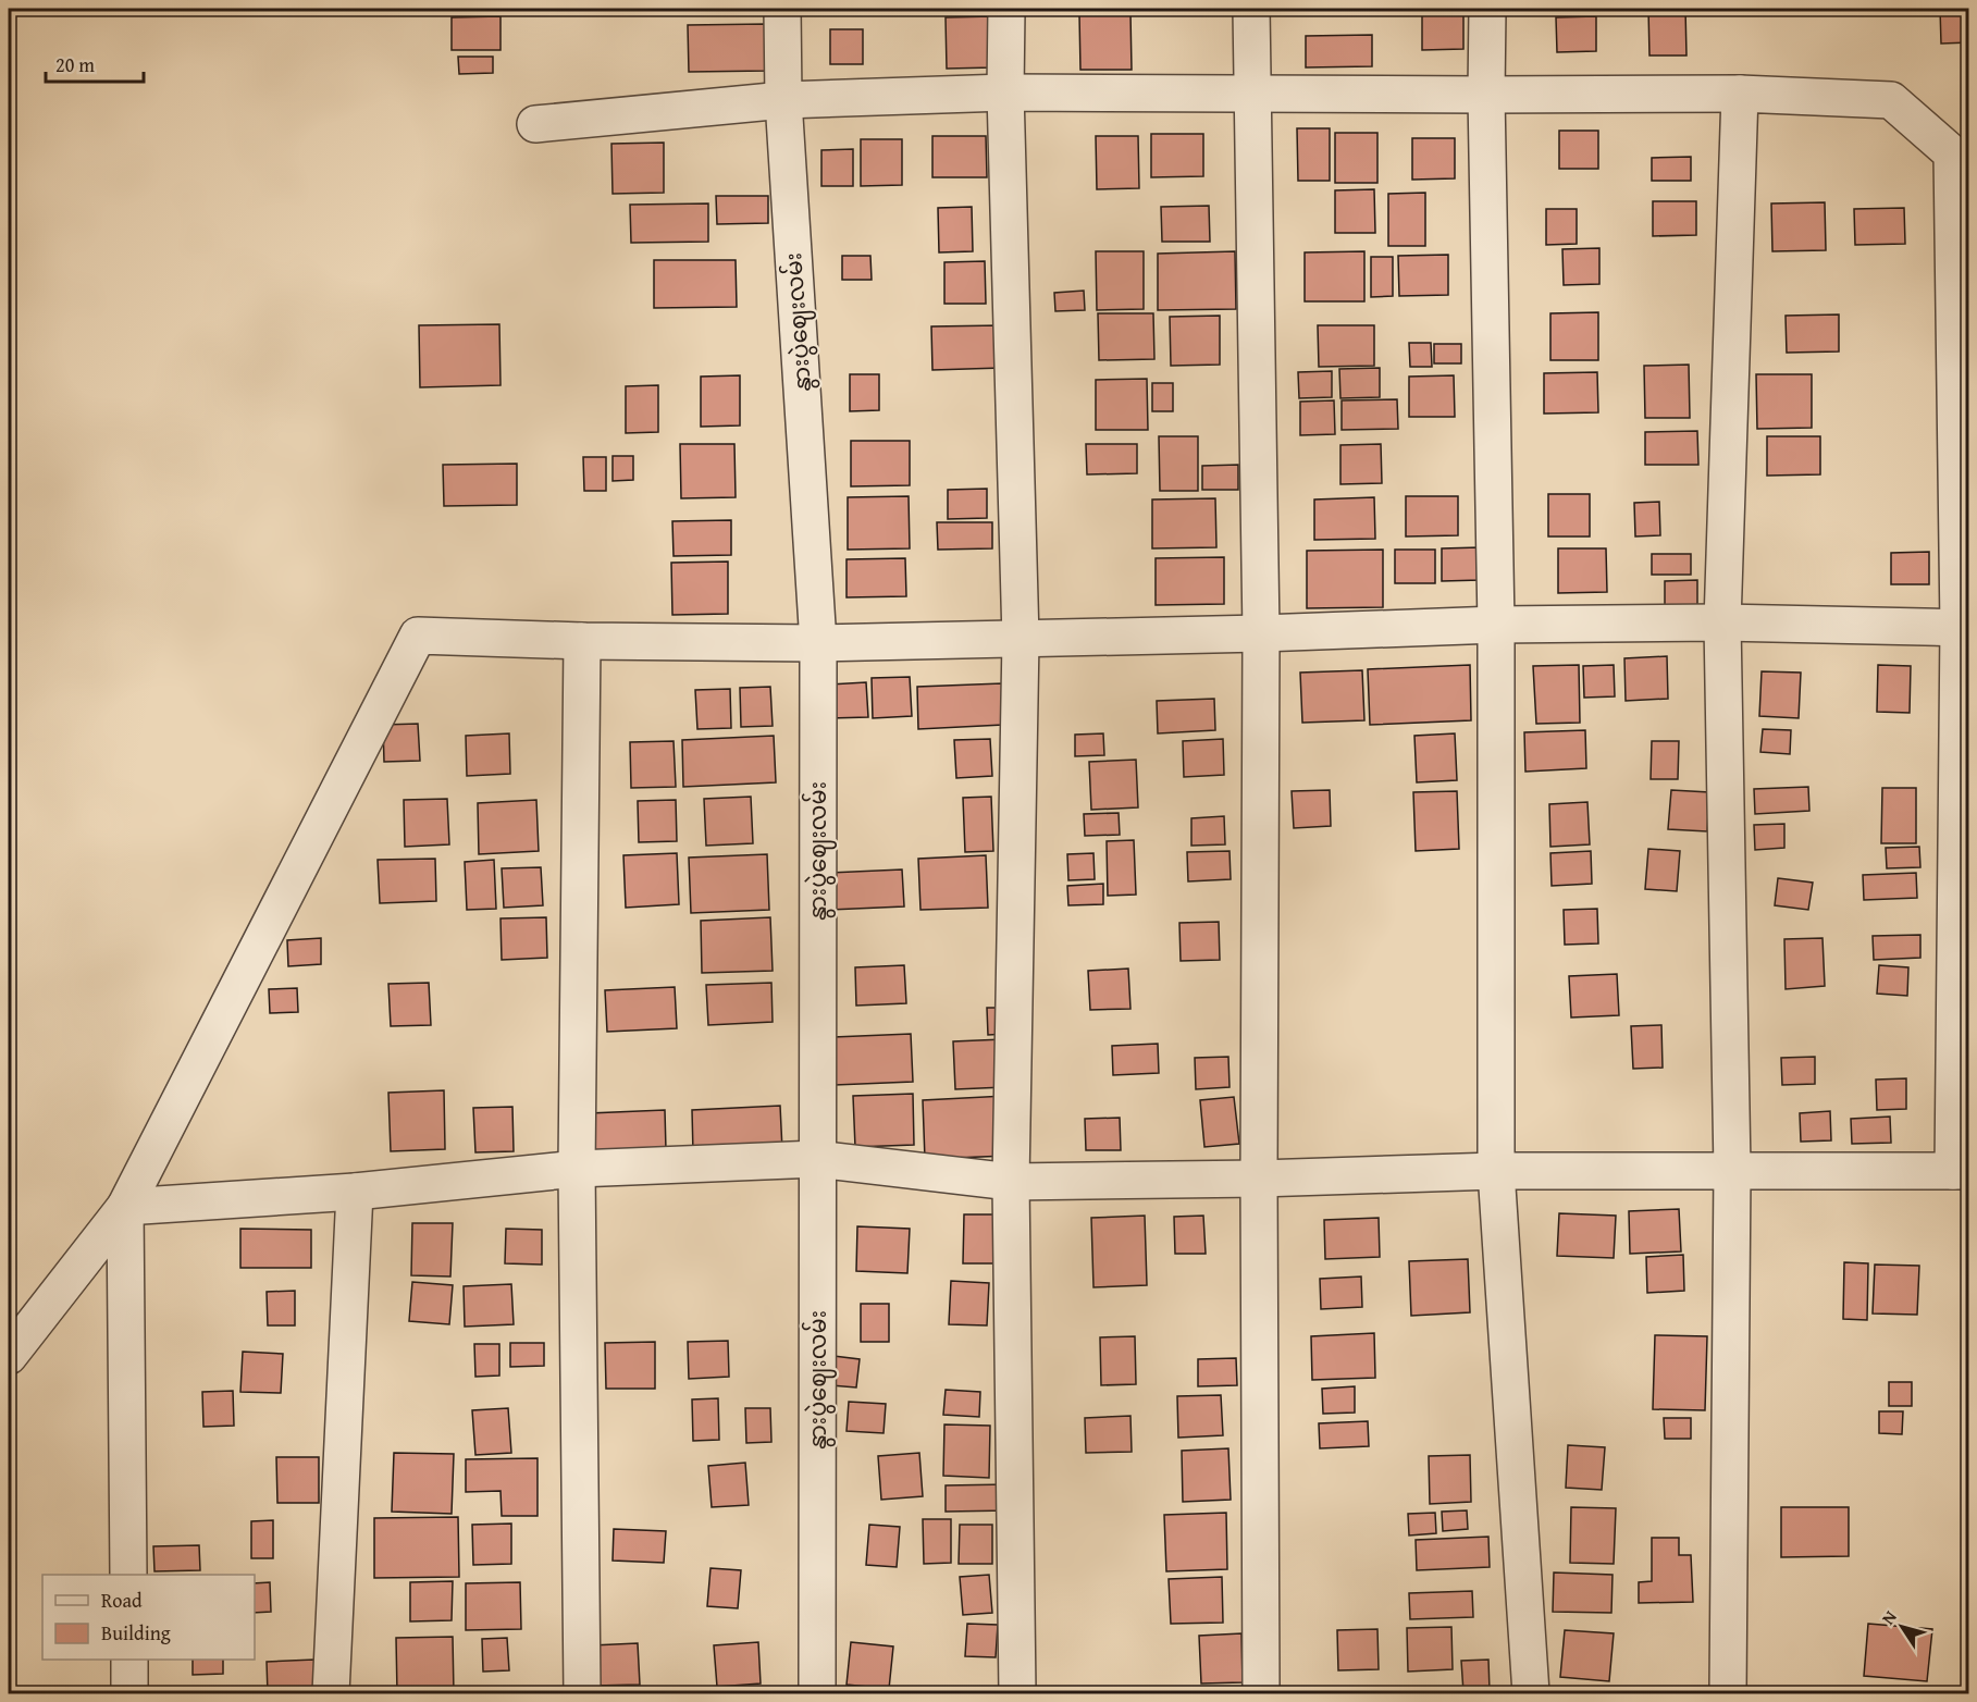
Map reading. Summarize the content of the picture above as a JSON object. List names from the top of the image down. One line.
{"streets":{"street":["နွားပွဲဈေးလမ်း"]},"legend":["Road","Building"],"scale_bar":"20 m","north":"top left"}
